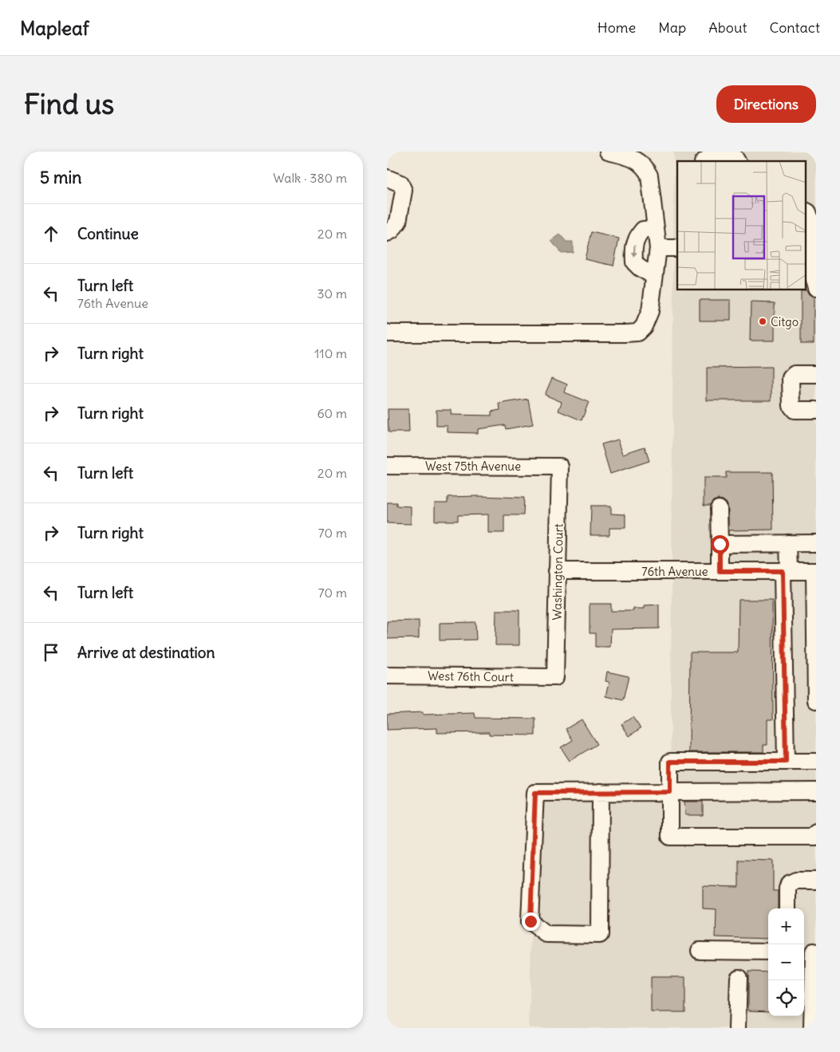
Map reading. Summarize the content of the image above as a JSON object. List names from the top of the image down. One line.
{"streets":{"street":["West 75th Avenue","76th Avenue","Washington Court","West 76th Court"]},"crossings":[["West 75th Avenue","Washington Court"],["76th Avenue","Washington Court"],["Washington Court","West 76th Court"]],"places":["Citgo"],"page":{"header":"Mapleaf","nav":["Home","Map","About","Contact"],"buttons":"Directions","title":"Find us","heading":["5 min","Walk · 380 m"],"list":[["Continue","20 m"],["Turn left","76th Avenue","30 m"],["Turn right","110 m"],["Turn right","60 m"],["Turn left","20 m"],["Turn right","70 m"],["Turn left","70 m"],"Arrive at destination"],"map_buttons":["+","−"]}}
